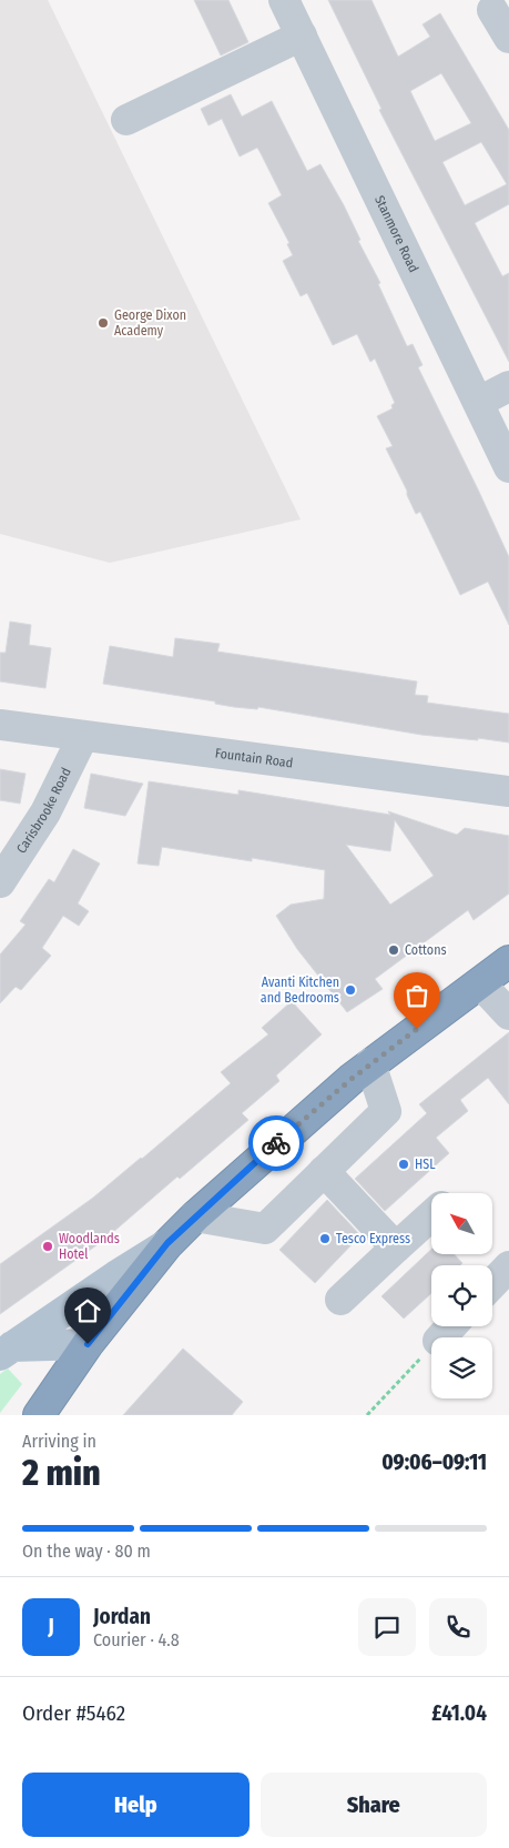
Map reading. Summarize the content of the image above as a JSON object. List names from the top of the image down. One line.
{"streets":{"street":["Stanmore Road","Fountain Road","Carisbrooke Road"]},"crossings":[["Fountain Road","Carisbrooke Road"]],"places":["George Dixon Academy","Cottons","Avanti Kitchen and Bedrooms","HSL","Tesco Express","Woodlands Hotel"],"north":"top left","page":{"heading":["2 min","Arriving in","09:06–09:11"],"panel":["Jordan","Courier · 4.8","Order #5462","£41.04"],"bar":"On the way · 80 m","round":"J","buttons":["Help","Share"]}}
